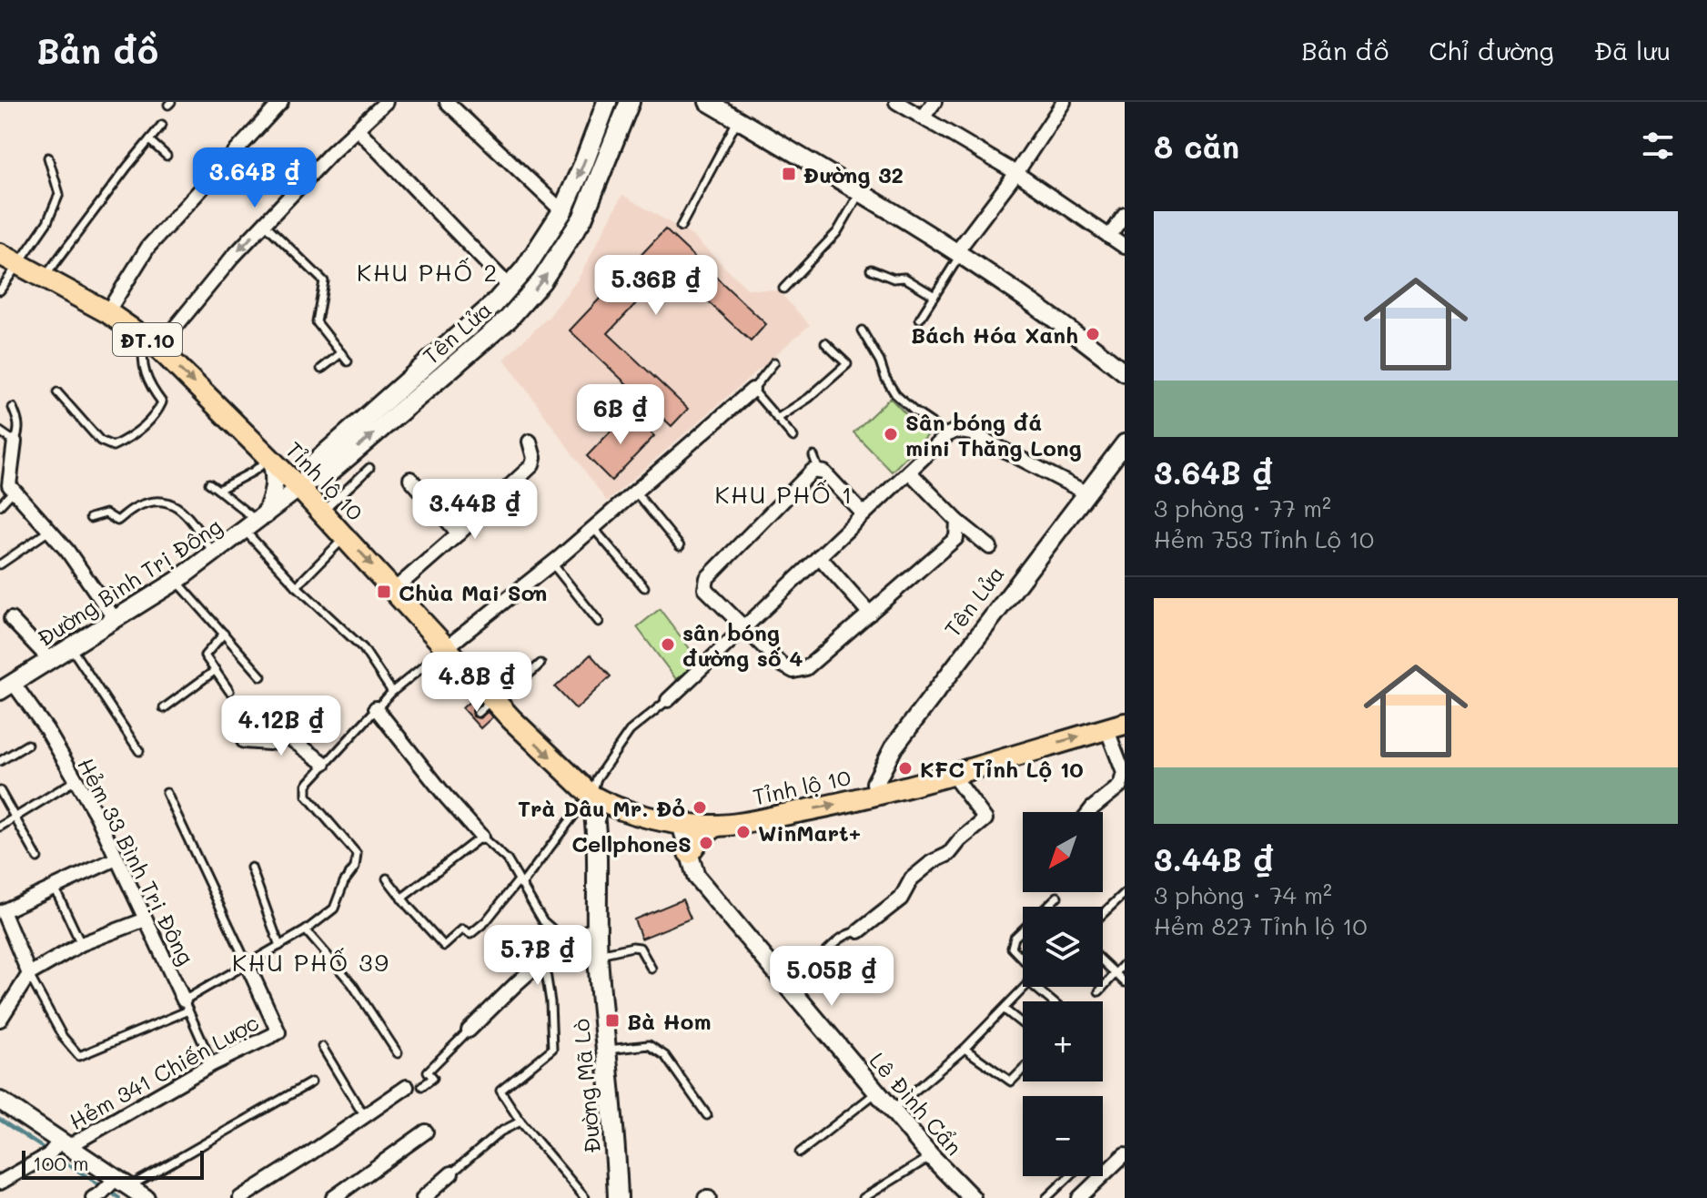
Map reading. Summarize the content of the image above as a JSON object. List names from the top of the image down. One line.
{"streets":{"main road":["Tên Lửa","ĐT.10","Tỉnh lộ 10","Đường Mã Lò"],"street":["Đường Bình Trị Đông","Hẻm 33 Bình Trị Đông","Hẻm 341 Chiến Lược","Lê Đình Cẩn"]},"crossings":[["Tên Lửa","Tỉnh lộ 10"],["Tên Lửa","Đường Bình Trị Đông"],["Tỉnh lộ 10","Đường Bình Trị Đông"],["Tỉnh lộ 10","Đường Mã Lò"],["Tỉnh lộ 10","Lê Đình Cẩn"],["Đường Bình Trị Đông","Hẻm 33 Bình Trị Đông"],["Hẻm 33 Bình Trị Đông","Hẻm 341 Chiến Lược"]],"one_way":["Tỉnh lộ 10"],"districts":["KHU PHỐ 2","KHU PHỐ 1","KHU PHỐ 39"],"places":{"transit":["Đường 32","Chùa Mai Sơn","Bà Hom"],"other":["Bách Hóa Xanh","Sân bóng đá mini Thăng Long","sân bóng đường số 4","KFC Tỉnh Lộ 10","Trà Dâu Mr. Đỏ","WinMart+","CellphoneS"]},"scale_bar":"100 m","north":"bottom left","page":{"header":"Bản đồ","nav":["Bản đồ","Chỉ đường","Đã lưu"],"heading":"8 căn","price":["3.64B ₫","5.36B ₫","6B ₫","3.44B ₫","4.8B ₫","4.12B ₫","5.7B ₫","5.05B ₫"],"list":[{"name":"3.64B ₫","note":"3 phòng · 77 m² · Hẻm 753 Tỉnh Lộ 10"},{"name":"3.44B ₫","note":"3 phòng · 74 m² · Hẻm 827 Tỉnh lộ 10"}],"map_buttons":["+","−"],"scale":"100 m"}}
